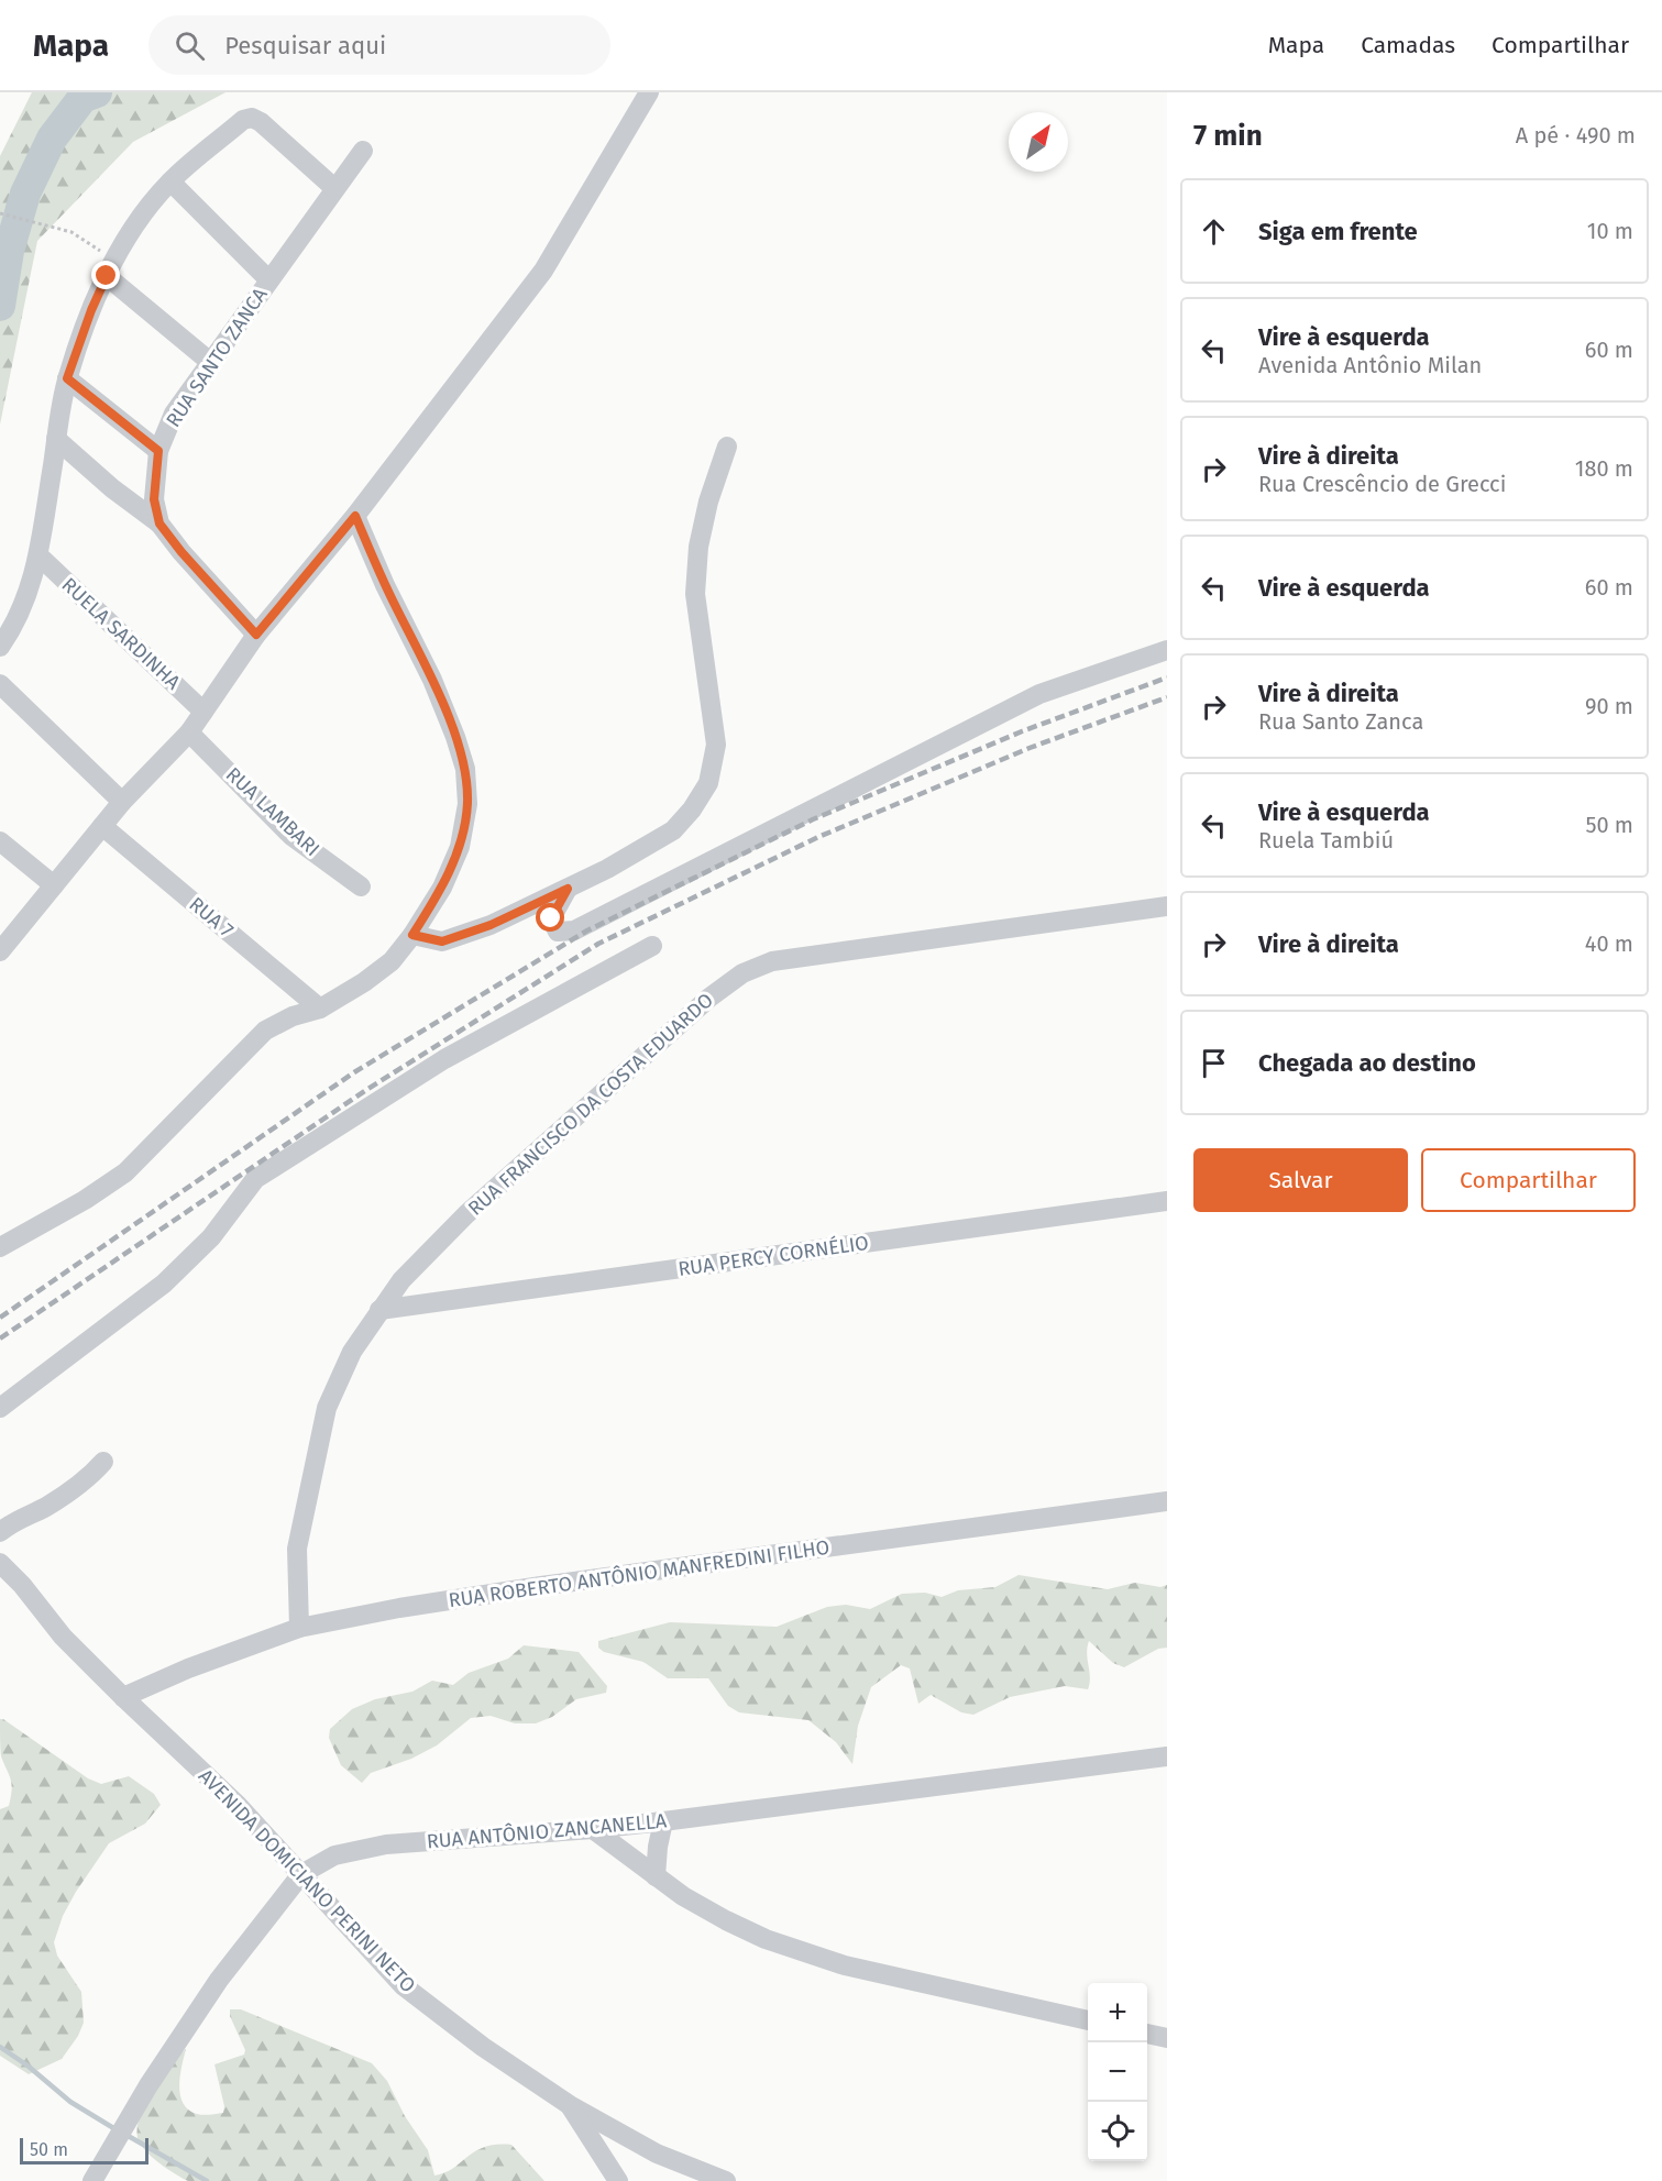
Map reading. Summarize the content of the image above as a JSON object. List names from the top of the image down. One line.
{"streets":{"street":["RUA SANTO ZANCA","RUELA SARDINHA","RUA LAMBARI","RUA 7","RUA FRANCISCO DA COSTA EDUARDO","RUA PERCY CORNÉLIO","RUA ROBERTO ANTÔNIO MANFREDINI FILHO","RUA ANTÔNIO ZANCANELLA","AVENIDA DOMICIANO PERINI NETO"]},"crossings":[["RUA FRANCISCO DA COSTA EDUARDO","RUA PERCY CORNÉLIO"],["RUA FRANCISCO DA COSTA EDUARDO","RUA ROBERTO ANTÔNIO MANFREDINI FILHO"],["RUA ROBERTO ANTÔNIO MANFREDINI FILHO","AVENIDA DOMICIANO PERINI NETO"],["RUA ANTÔNIO ZANCANELLA","AVENIDA DOMICIANO PERINI NETO"]],"scale_bar":"50 m","north":"top right","page":{"header":"Mapa","search":"Pesquisar aqui","nav":["Mapa","Camadas","Compartilhar"],"heading":["7 min","A pé · 490 m"],"list":[["Siga em frente","10 m"],["Vire à esquerda","Avenida Antônio Milan","60 m"],["Vire à direita","Rua Crescêncio de Grecci","180 m"],["Vire à esquerda","60 m"],["Vire à direita","Rua Santo Zanca","90 m"],["Vire à esquerda","Ruela Tambiú","50 m"],["Vire à direita","40 m"],"Chegada ao destino"],"buttons":["Salvar","Compartilhar"],"map_buttons":["+","−"],"scale":"50 m"}}
